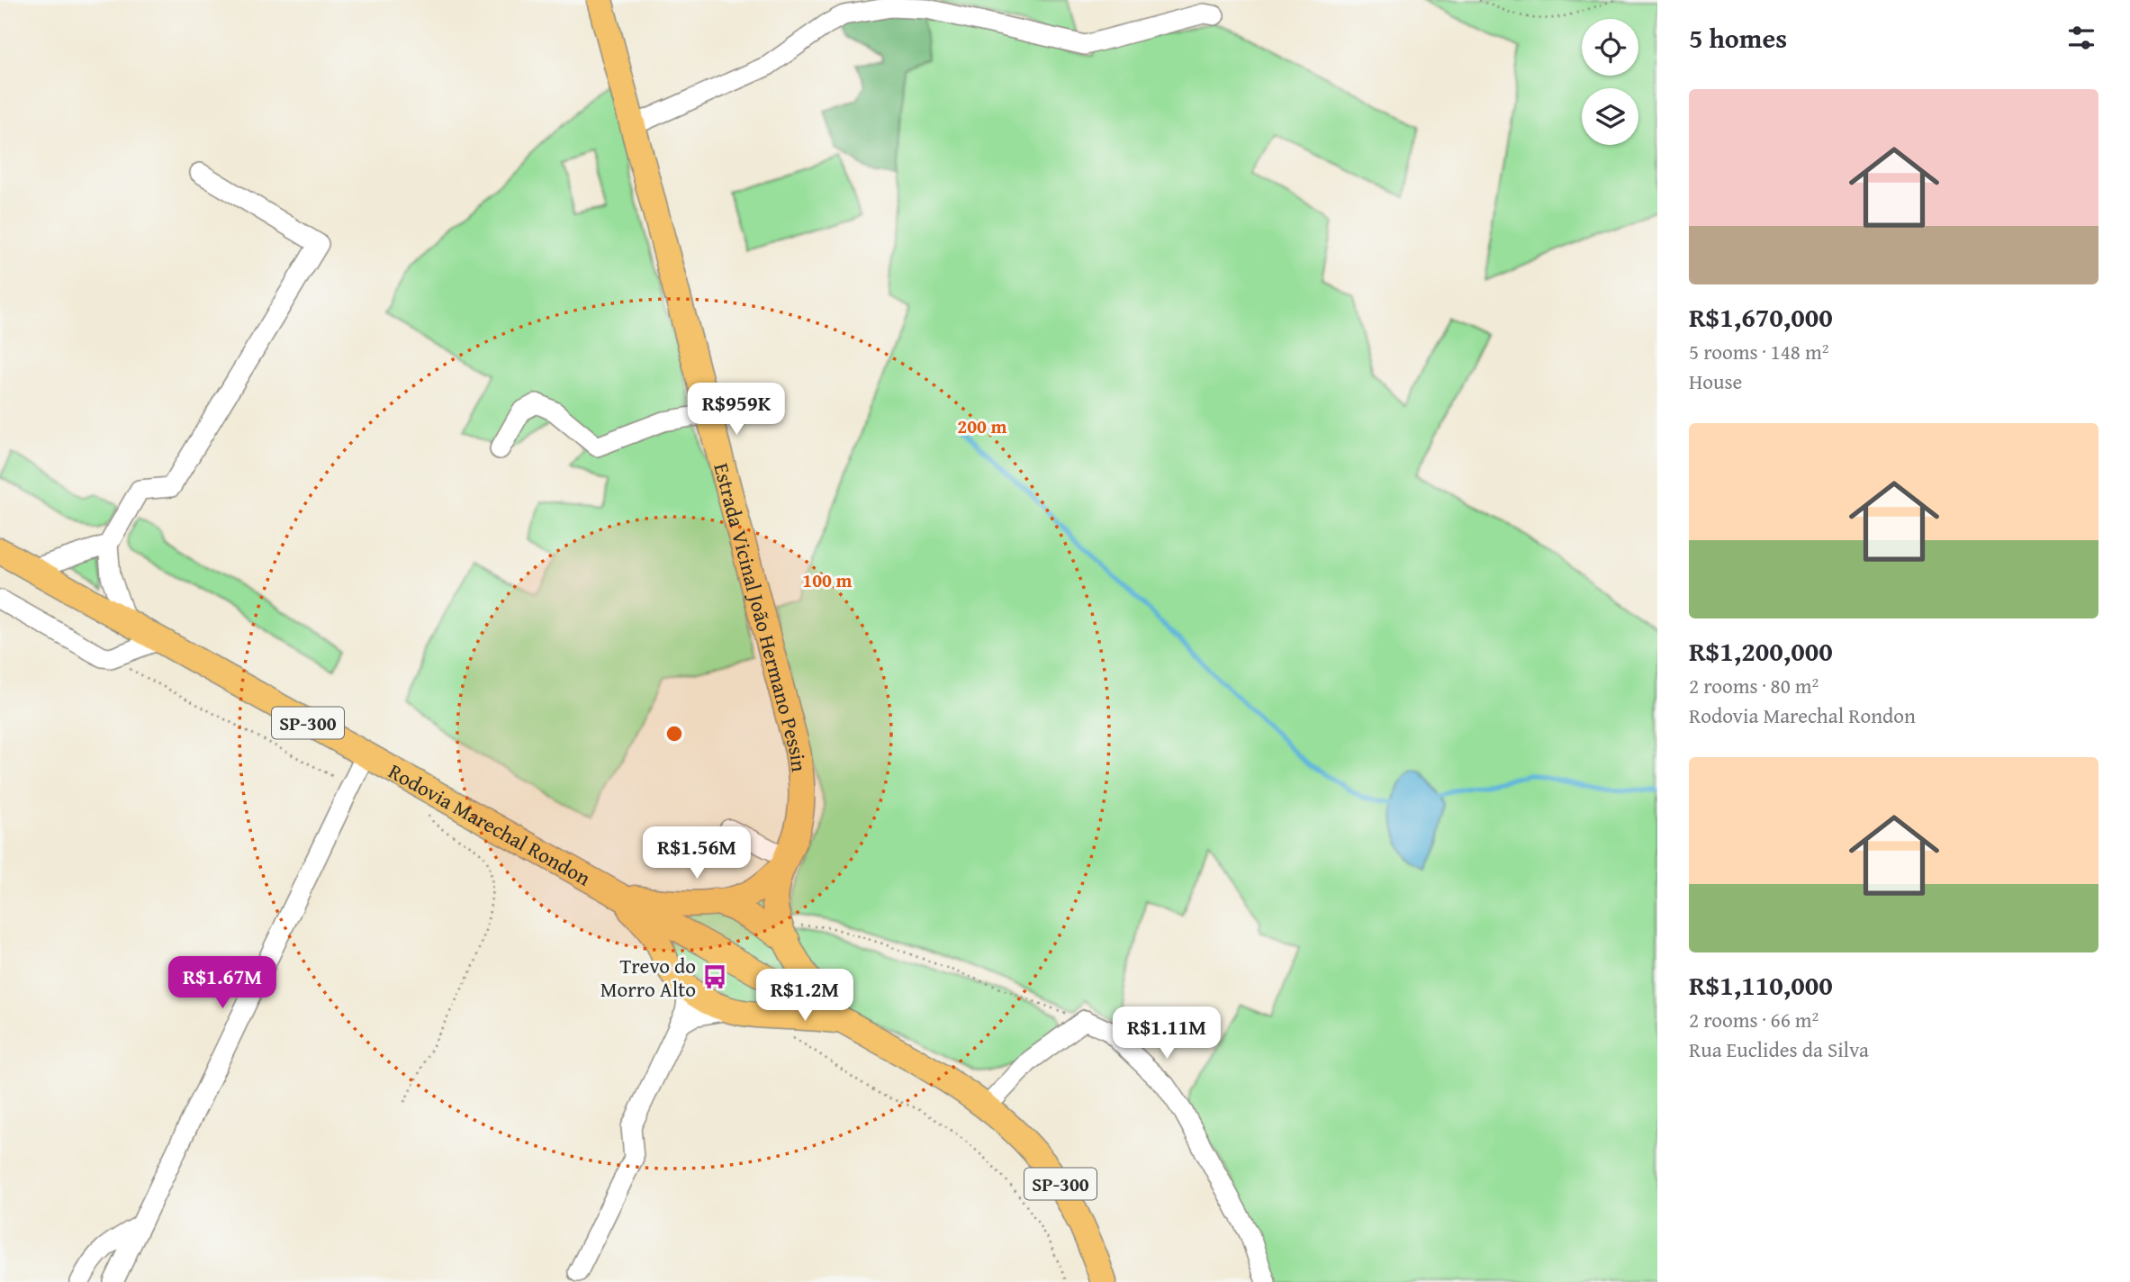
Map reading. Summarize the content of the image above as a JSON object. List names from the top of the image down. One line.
{"streets":{"main road":["Estrada Vicinal João Hermano Pessin","SP-300","Rodovia Marechal Rondon"]},"crossings":[["Estrada Vicinal João Hermano Pessin","Rodovia Marechal Rondon"]],"places":{"bus stop":["Trevo do Morro Alto"]},"page":{"heading":"5 homes","list":[{"name":"R$1,670,000","note":"5 rooms · 148 m² · House"},{"name":"R$1,200,000","note":"2 rooms · 80 m² · Rodovia Marechal Rondon"},{"name":"R$1,110,000","note":"2 rooms · 66 m² · Rua Euclides da Silva"}],"price":["R$959K","R$1.56M","R$1.67M","R$1.2M","R$1.11M"]},"rings":["200 m","100 m"]}
